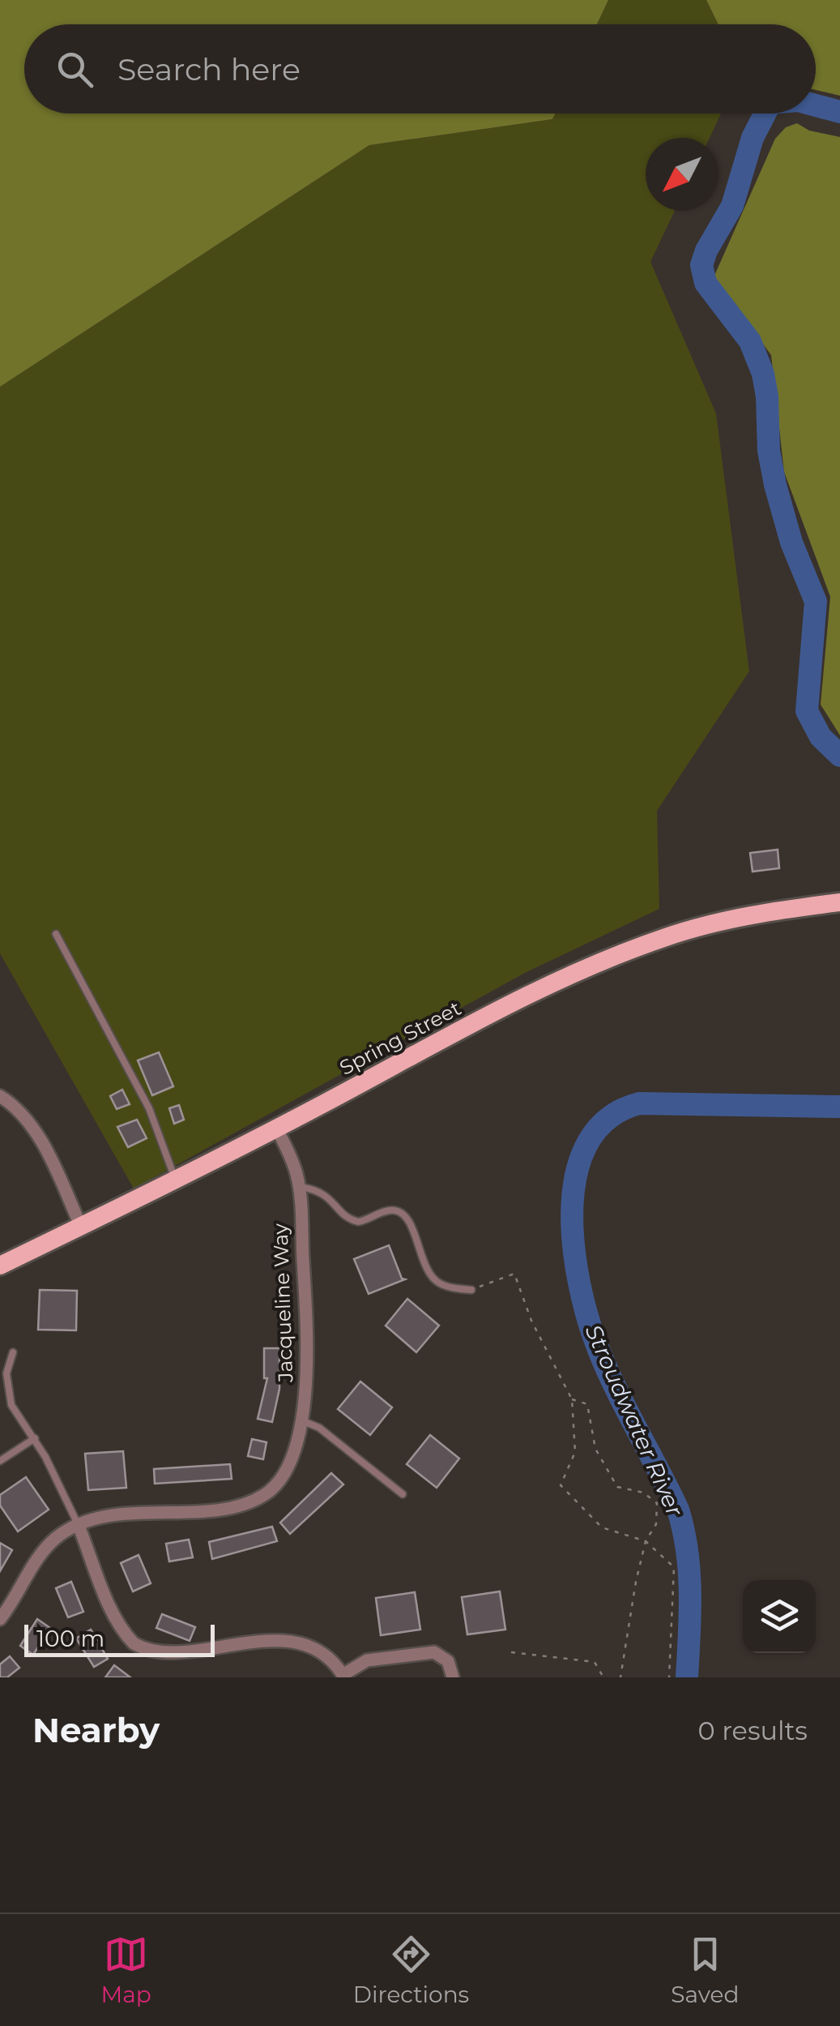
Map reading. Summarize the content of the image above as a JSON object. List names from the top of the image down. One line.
{"streets":{"main road":["Spring Street"],"street":["Jacqueline Way"]},"crossings":[["Spring Street","Jacqueline Way"]],"water":["Stroudwater River"],"scale_bar":"100 m","north":"bottom left","page":{"search":"Search here","scale":"100 m","heading":["Nearby","0 results"],"nav":["Map","Directions","Saved"]}}
